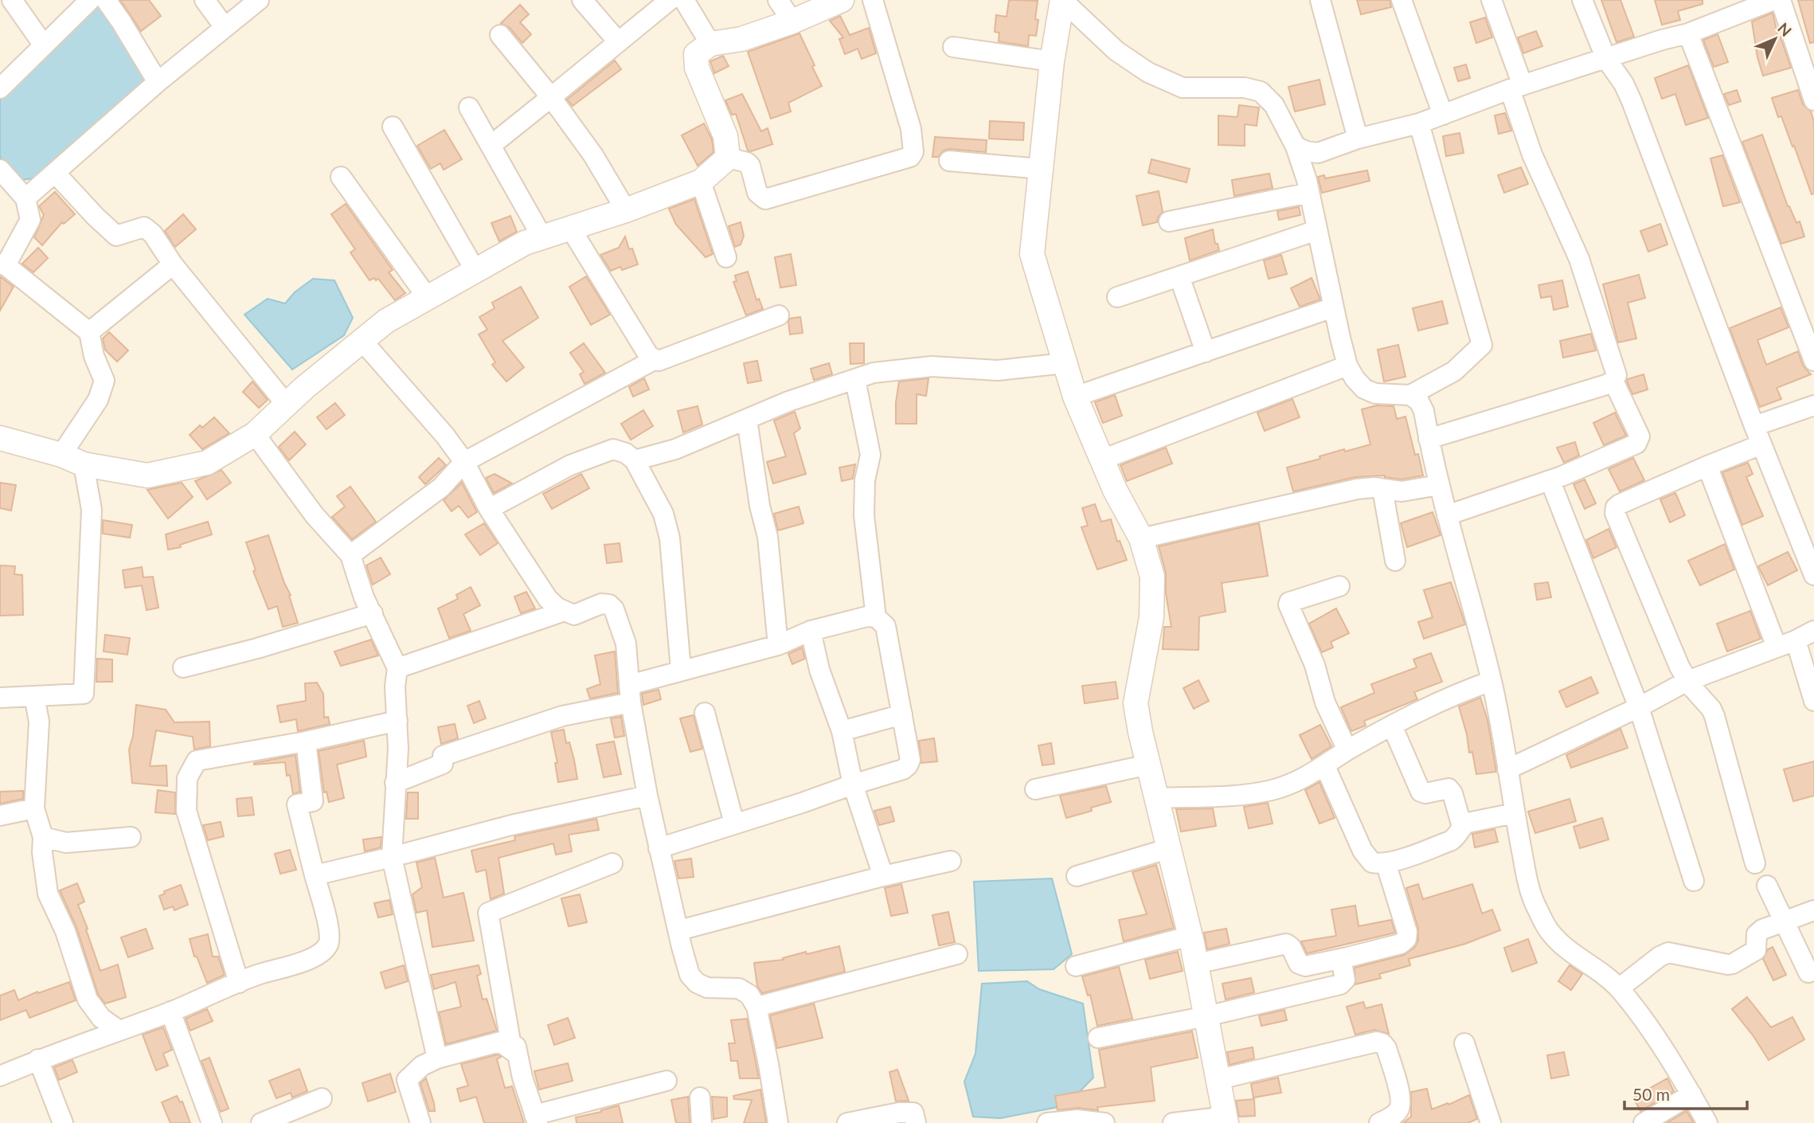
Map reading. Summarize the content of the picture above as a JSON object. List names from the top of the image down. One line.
{"scale_bar":"50 m","north":"top right"}
